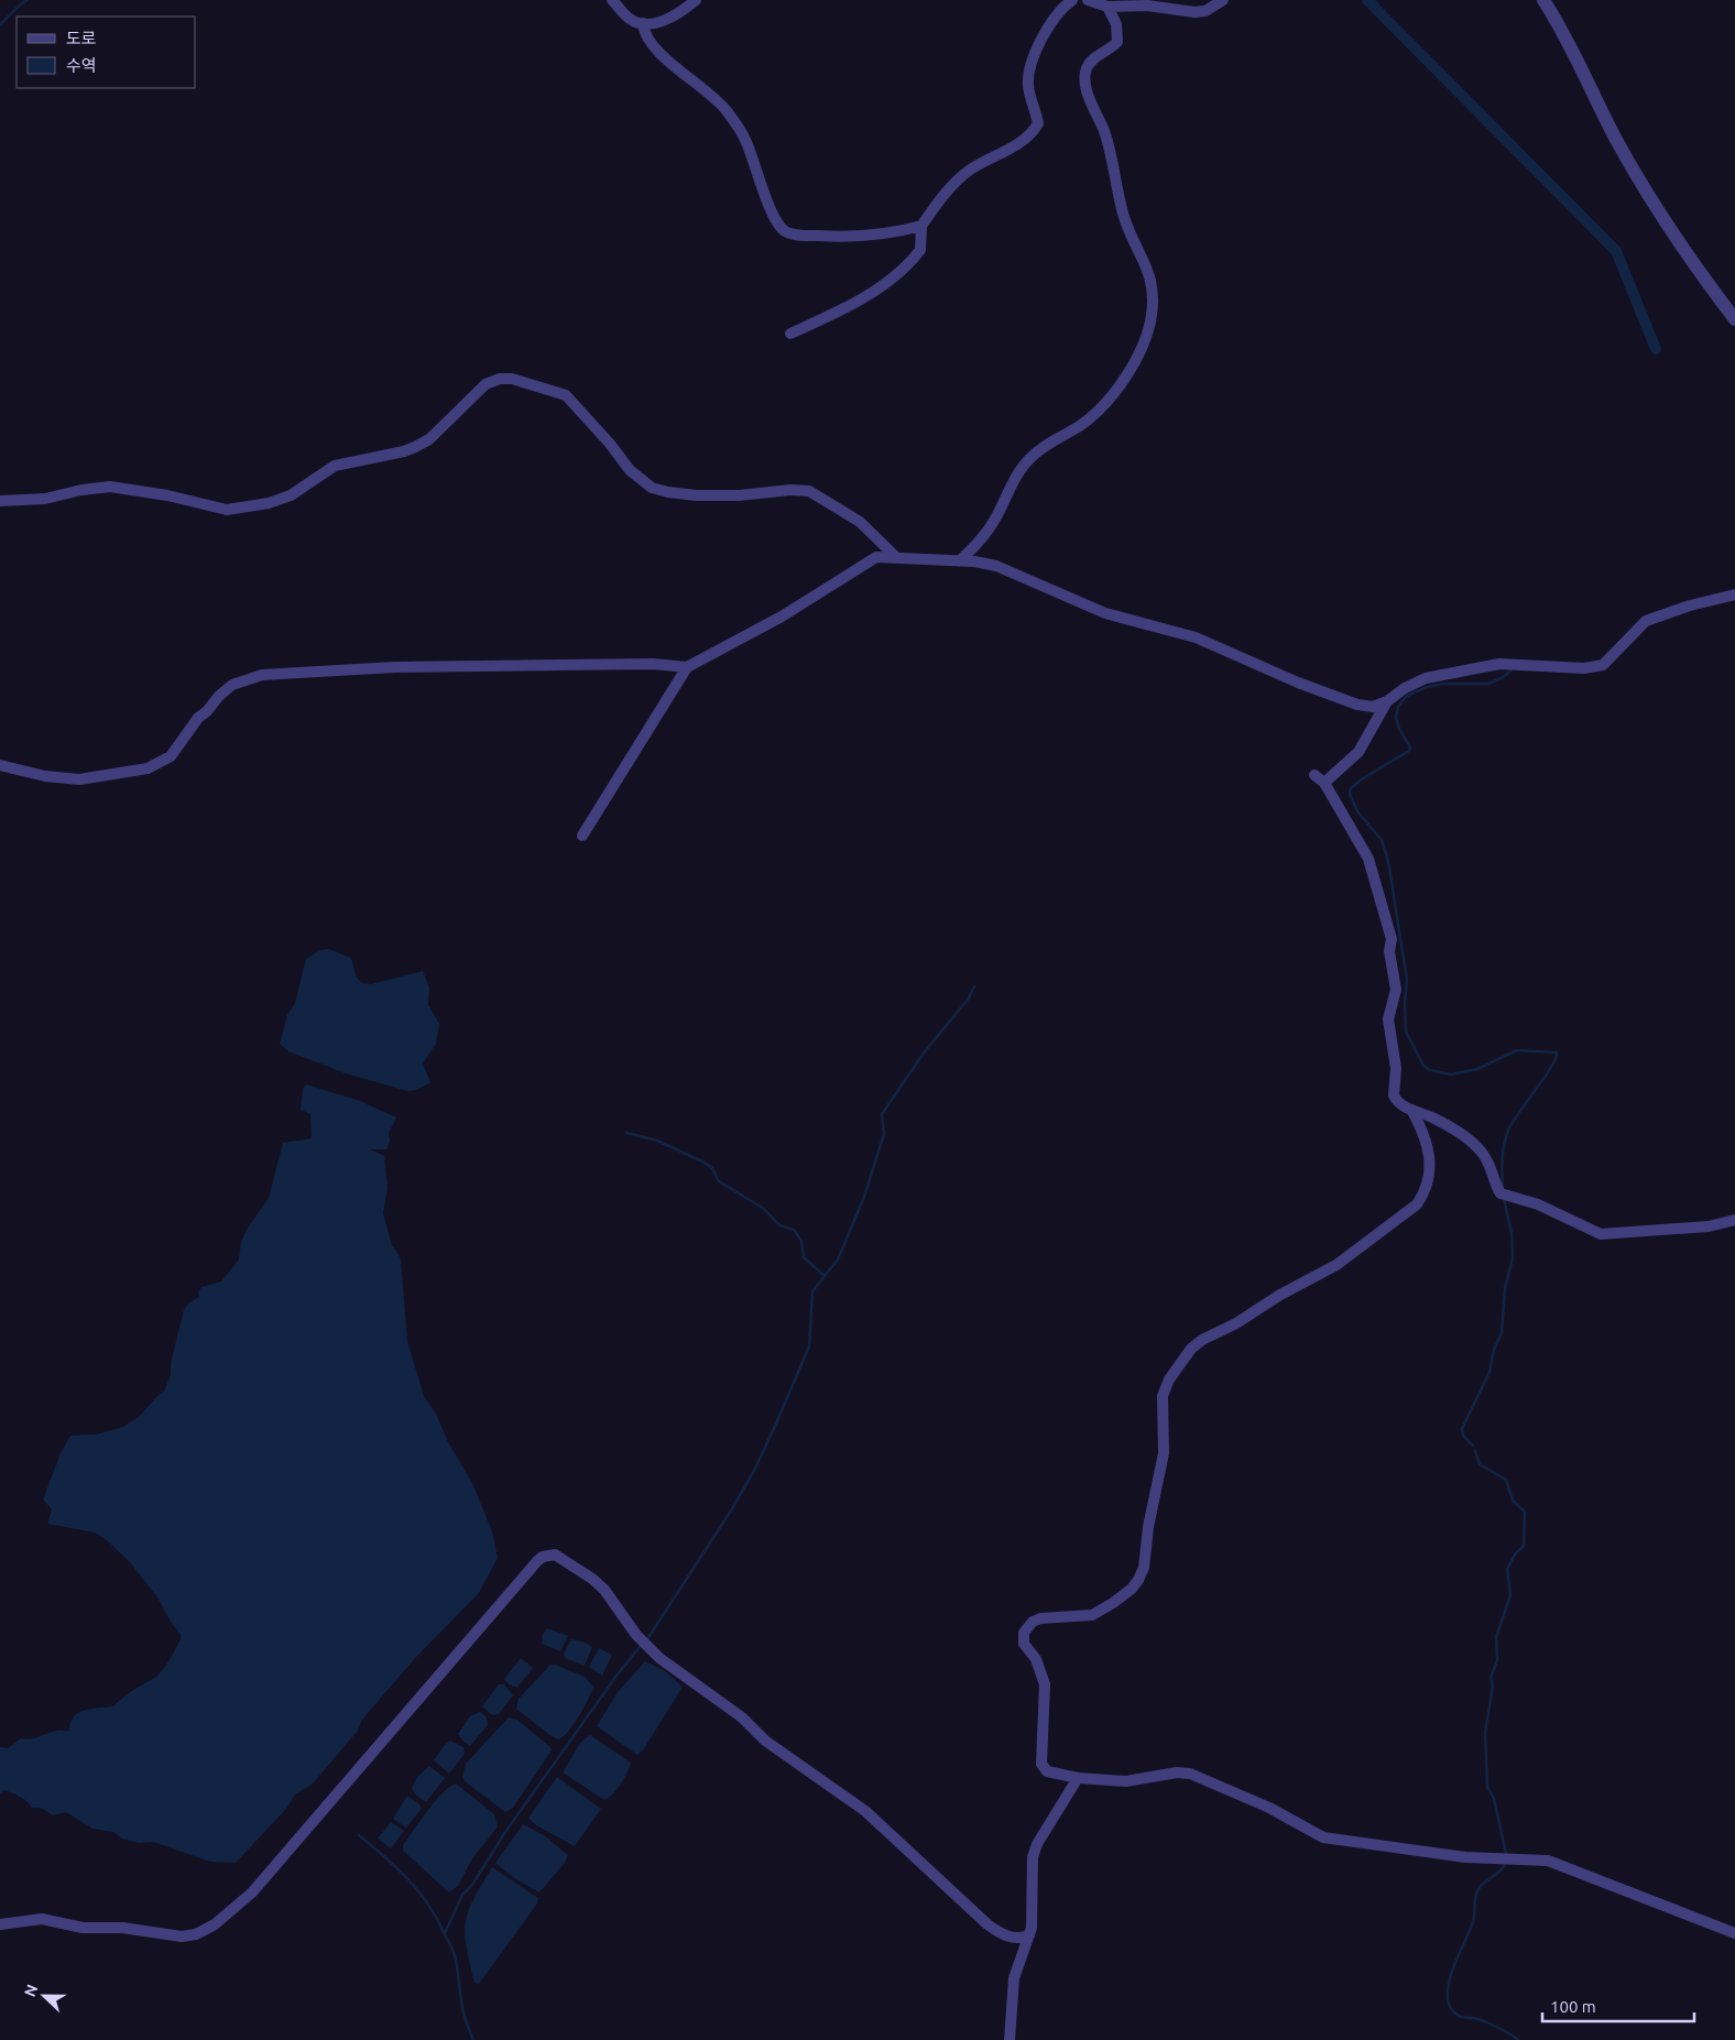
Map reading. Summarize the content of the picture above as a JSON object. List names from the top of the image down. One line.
{"legend":["도로","수역"],"scale_bar":"100 m","north":"left"}
